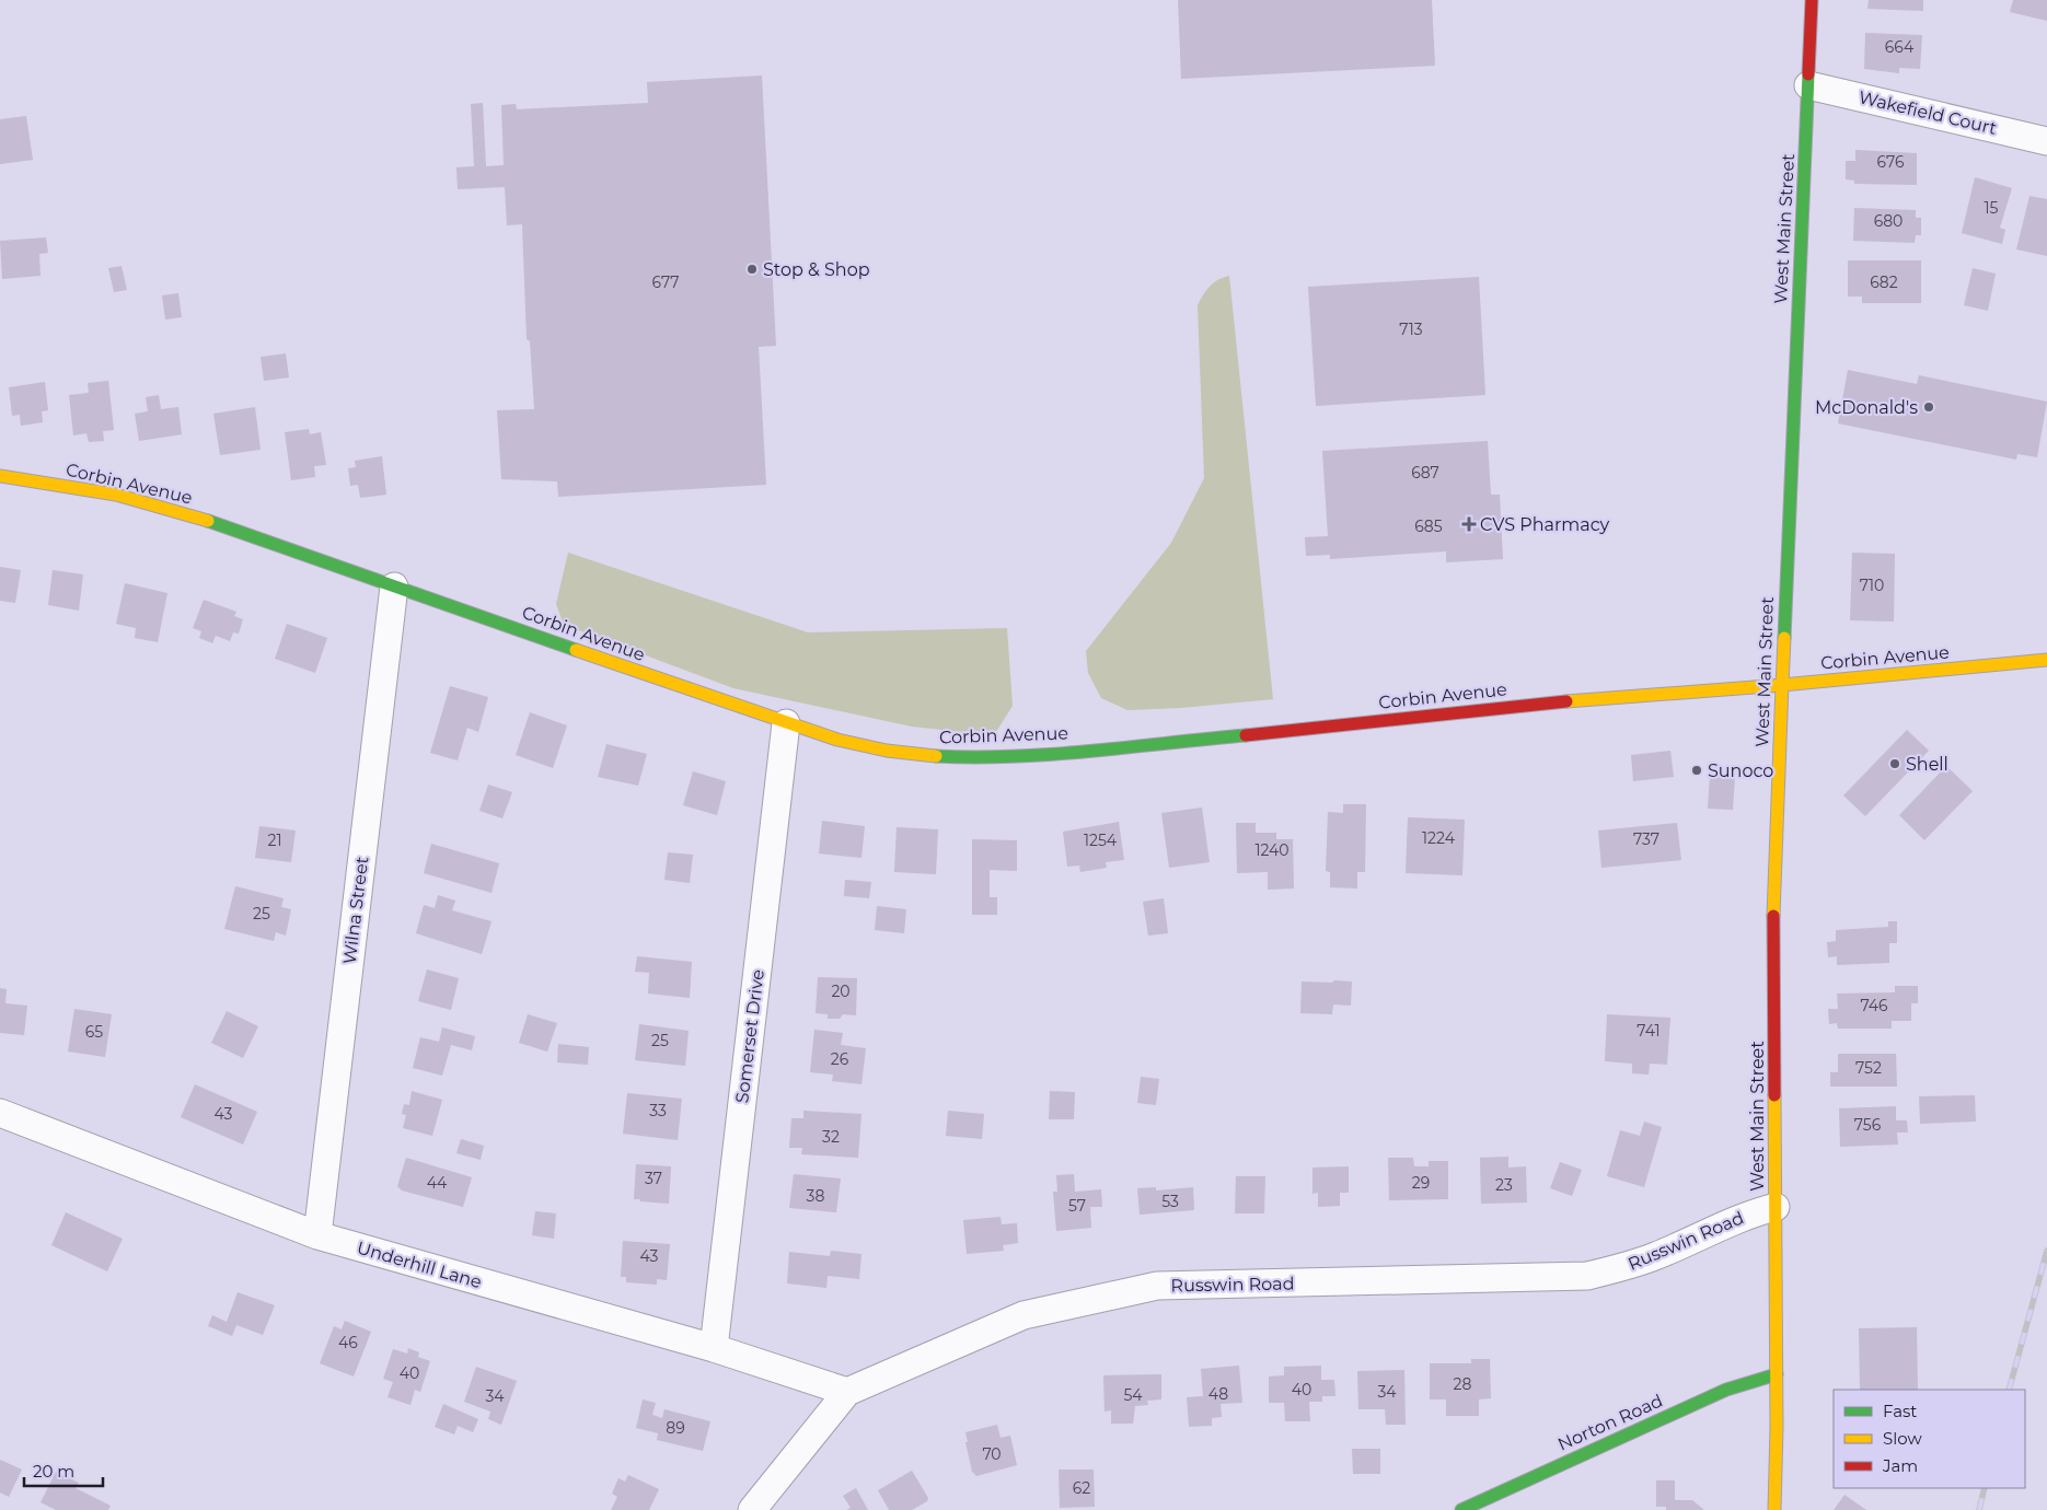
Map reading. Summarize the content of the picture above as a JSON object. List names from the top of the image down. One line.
{"streets":{"main road":["West Main Street","Corbin Avenue","Norton Road"],"street":["Wakefield Court","Wilna Street","Somerset Drive","Russwin Road","Underhill Lane"]},"crossings":[["Wakefield Court","West Main Street"],["West Main Street","Corbin Avenue"],["West Main Street","Russwin Road"],["West Main Street","Norton Road"],["Corbin Avenue","Wilna Street"],["Corbin Avenue","Somerset Drive"],["Wilna Street","Underhill Lane"],["Somerset Drive","Underhill Lane"],["Russwin Road","Underhill Lane"]],"places":{"other":["Stop & Shop","McDonald's","Shell","Sunoco"],"health":["CVS Pharmacy"]},"house_numbers":["664","676","15","680","677","682","713","687","685","710","1224","737","21","1254","1240","25","20","746","741","65","25","26","752","33","43","756","32","37","44","29","23","38","53","57","43","46","40","28","40","34","48","54","34","89","70","62"],"legend":["Fast","Slow","Jam"],"scale_bar":"20 m"}
